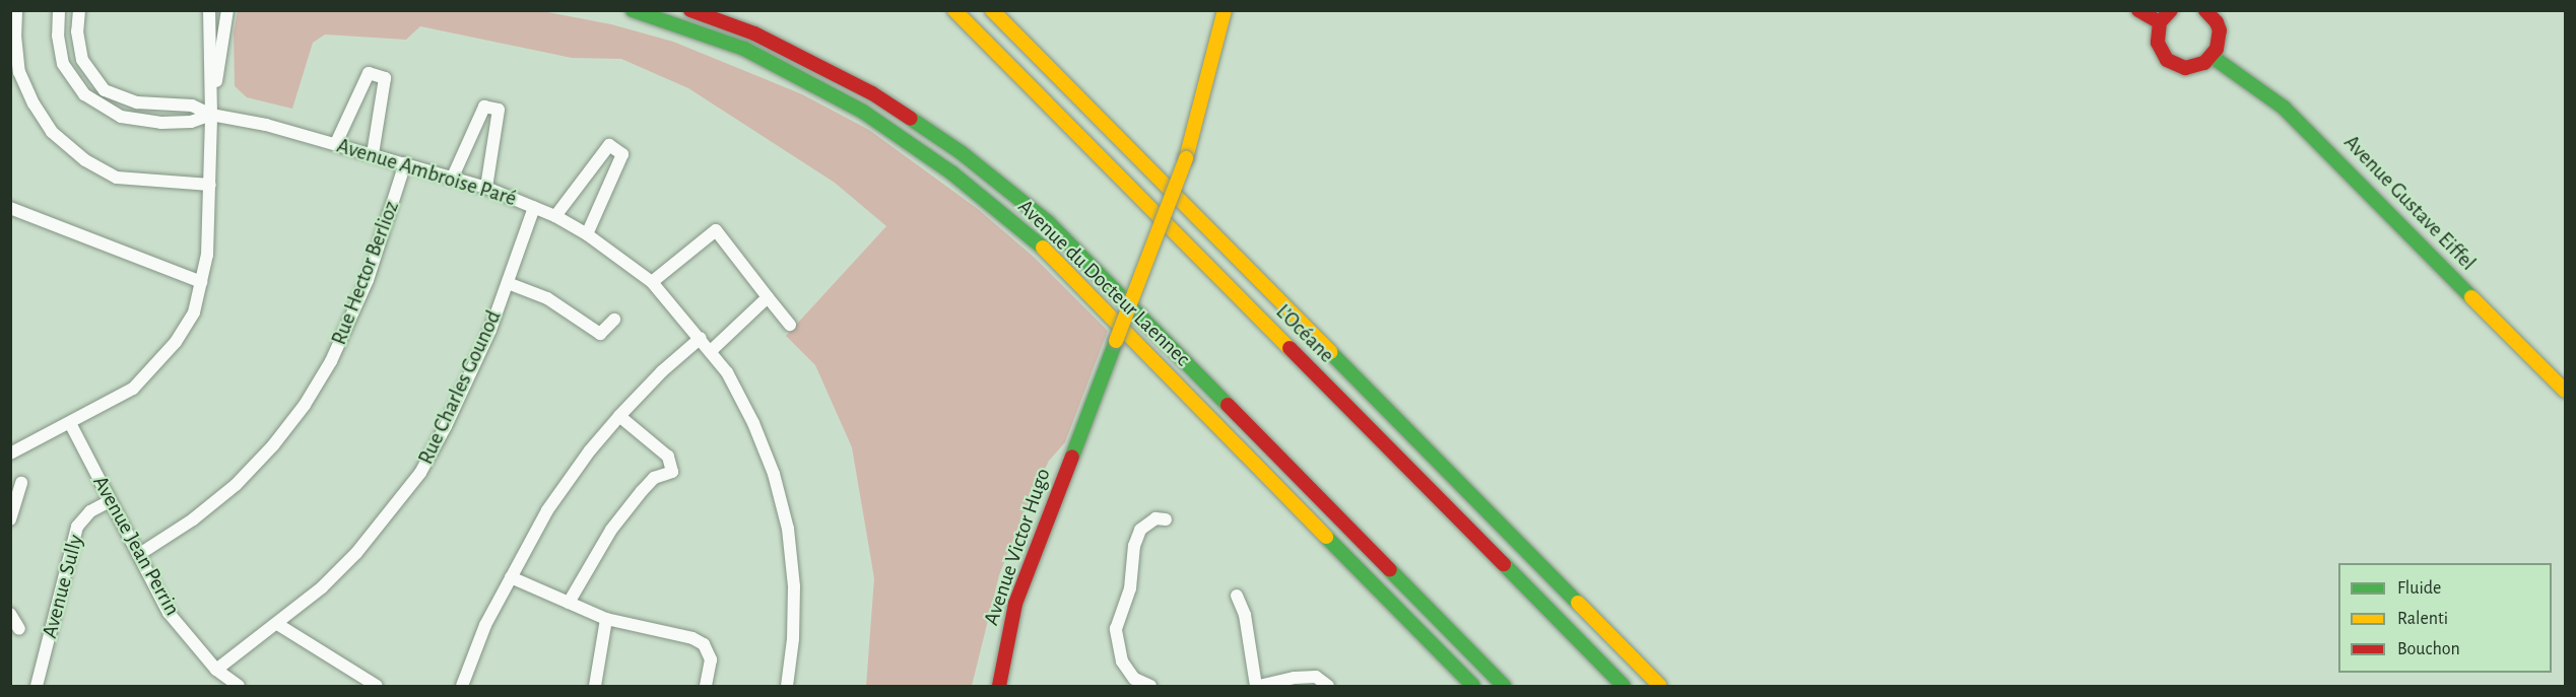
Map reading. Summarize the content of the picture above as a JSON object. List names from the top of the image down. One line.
{"streets":{"main road":["Avenue Gustave Eiffel","Avenue du Docteur Laennec","L’Océane","Avenue Victor Hugo"],"street":["Avenue Ambroise Paré","Rue Hector Berlioz","Rue Charles Gounod","Avenue Jean Perrin","Avenue Sully"]},"crossings":[["Avenue Ambroise Paré","Rue Hector Berlioz"],["Avenue Ambroise Paré","Rue Charles Gounod"],["Rue Hector Berlioz","Avenue Jean Perrin"],["Rue Charles Gounod","Avenue Jean Perrin"],["Avenue Jean Perrin","Avenue Sully"]],"legend":["Fluide","Ralenti","Bouchon"]}
